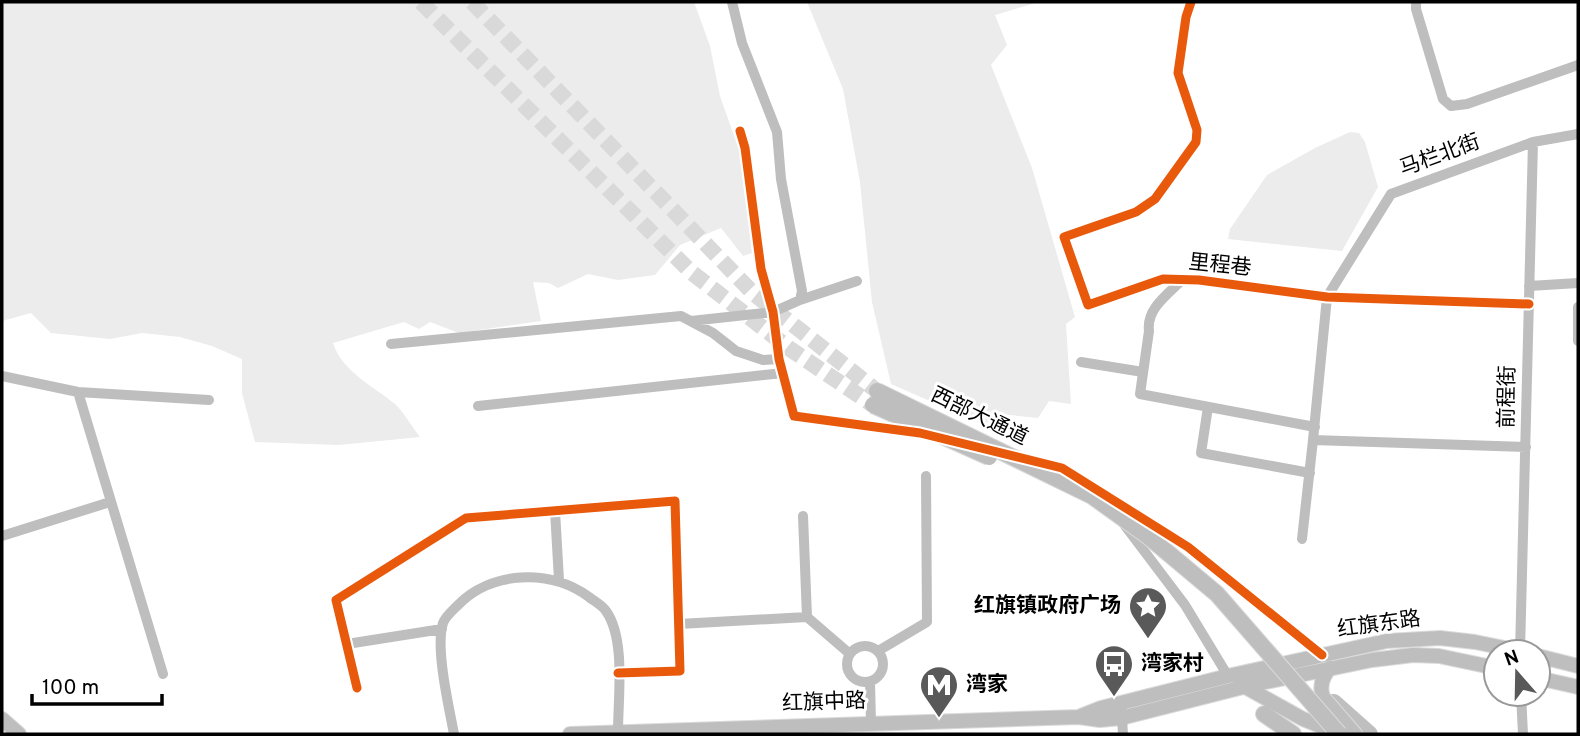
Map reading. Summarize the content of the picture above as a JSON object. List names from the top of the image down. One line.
{"streets":{"highway":["西部大通道"],"main road":["红旗东路","红旗中路"],"street":["马栏北街","里程巷","前程街"]},"crossings":[["马栏北街","里程巷"],["马栏北街","前程街"],["里程巷","前程街"],["红旗东路","红旗中路"]],"places":{"place":["红旗镇政府广场"],"bus stop":["湾家村"],"metro station":["湾家"]},"scale_bar":"100 m","north":"top"}
